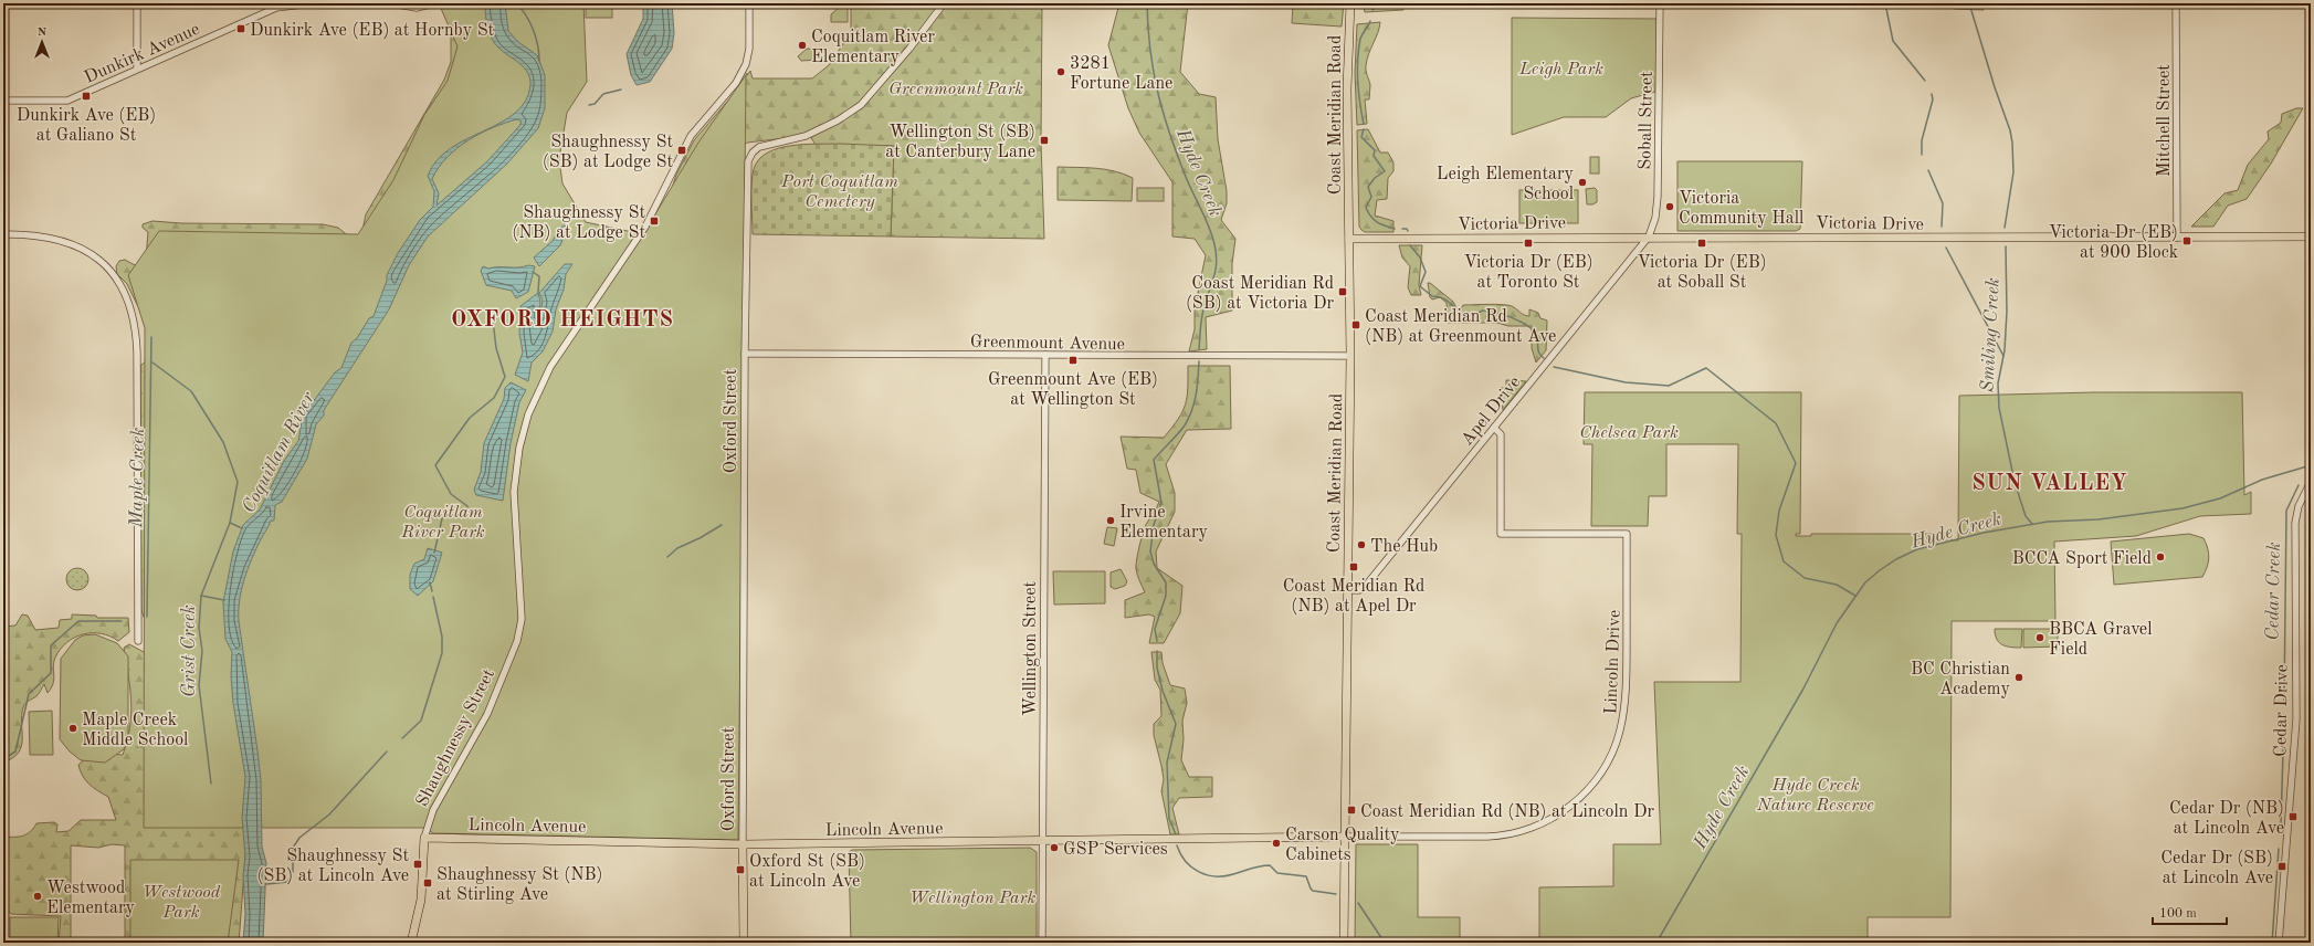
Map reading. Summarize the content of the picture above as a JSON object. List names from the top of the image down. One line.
{"streets":{"main road":["Coast Meridian Road","Victoria Drive","Oxford Street","Shaughnessy Street","Lincoln Avenue"],"street":["Dunkirk Avenue","Soball Street","Mitchell Street","Greenmount Avenue","Apel Drive","Wellington Street","Lincoln Drive","Cedar Drive"]},"crossings":[["Coast Meridian Road","Victoria Drive"],["Coast Meridian Road","Greenmount Avenue"],["Coast Meridian Road","Apel Drive"],["Coast Meridian Road","Lincoln Drive"],["Coast Meridian Road","Lincoln Avenue"],["Soball Street","Victoria Drive"],["Soball Street","Apel Drive"],["Mitchell Street","Victoria Drive"],["Victoria Drive","Apel Drive"],["Greenmount Avenue","Oxford Street"],["Greenmount Avenue","Wellington Street"],["Apel Drive","Lincoln Drive"],["Oxford Street","Lincoln Avenue"],["Wellington Street","Lincoln Avenue"],["Lincoln Drive","Lincoln Avenue"],["Shaughnessy Street","Lincoln Avenue"]],"districts":["OXFORD HEIGHTS","SUN VALLEY"],"water":["Hyde Creek","Smiling Creek","Coquitlam River","Maple Creek","Cedar Creek","Grist Creek"],"parks":["Leigh Park","Greenmount Park","Port Coquitlam Cemetery","Chelsea Park","Coquitlam River Park","Hyde Creek Nature Reserve","Westwood Park","Wellington Park"],"places":{"transit":["Dunkirk Ave (EB) at Hornby St","Dunkirk Ave (EB) at Galiano St","Wellington St (SB) at Canterbury Lane","Shaughnessy St (SB) at Lodge St","Shaughnessy St (NB) at Lodge St","Victoria Dr (EB) at 900 Block","Victoria Dr (EB) at Toronto St","Victoria Dr (EB) at Soball St","Coast Meridian Rd (SB) at Victoria Dr","Coast Meridian Rd (NB) at Greenmount Ave","Greenmount Ave (EB) at Wellington St","Coast Meridian Rd (NB) at Apel Dr","Coast Meridian Rd (NB) at Lincoln Dr","Cedar Dr (NB) at Lincoln Ave","Shaughnessy St (SB) at Lincoln Ave","Cedar Dr (SB) at Lincoln Ave","Oxford St (SB) at Lincoln Ave","Shaughnessy St (NB) at Stirling Ave"],"other":["Coquitlam River Elementary","3281 Fortune Lane","Leigh Elementary School","Victoria Community Hall","Irvine Elementary","The Hub","BCCA Sport Field","BBCA Gravel Field","BC Christian Academy","Maple Creek Middle School","Carson Quality Cabinets","GSP Services","Westwood Elementary"]},"scale_bar":"100 m","north":"top"}
